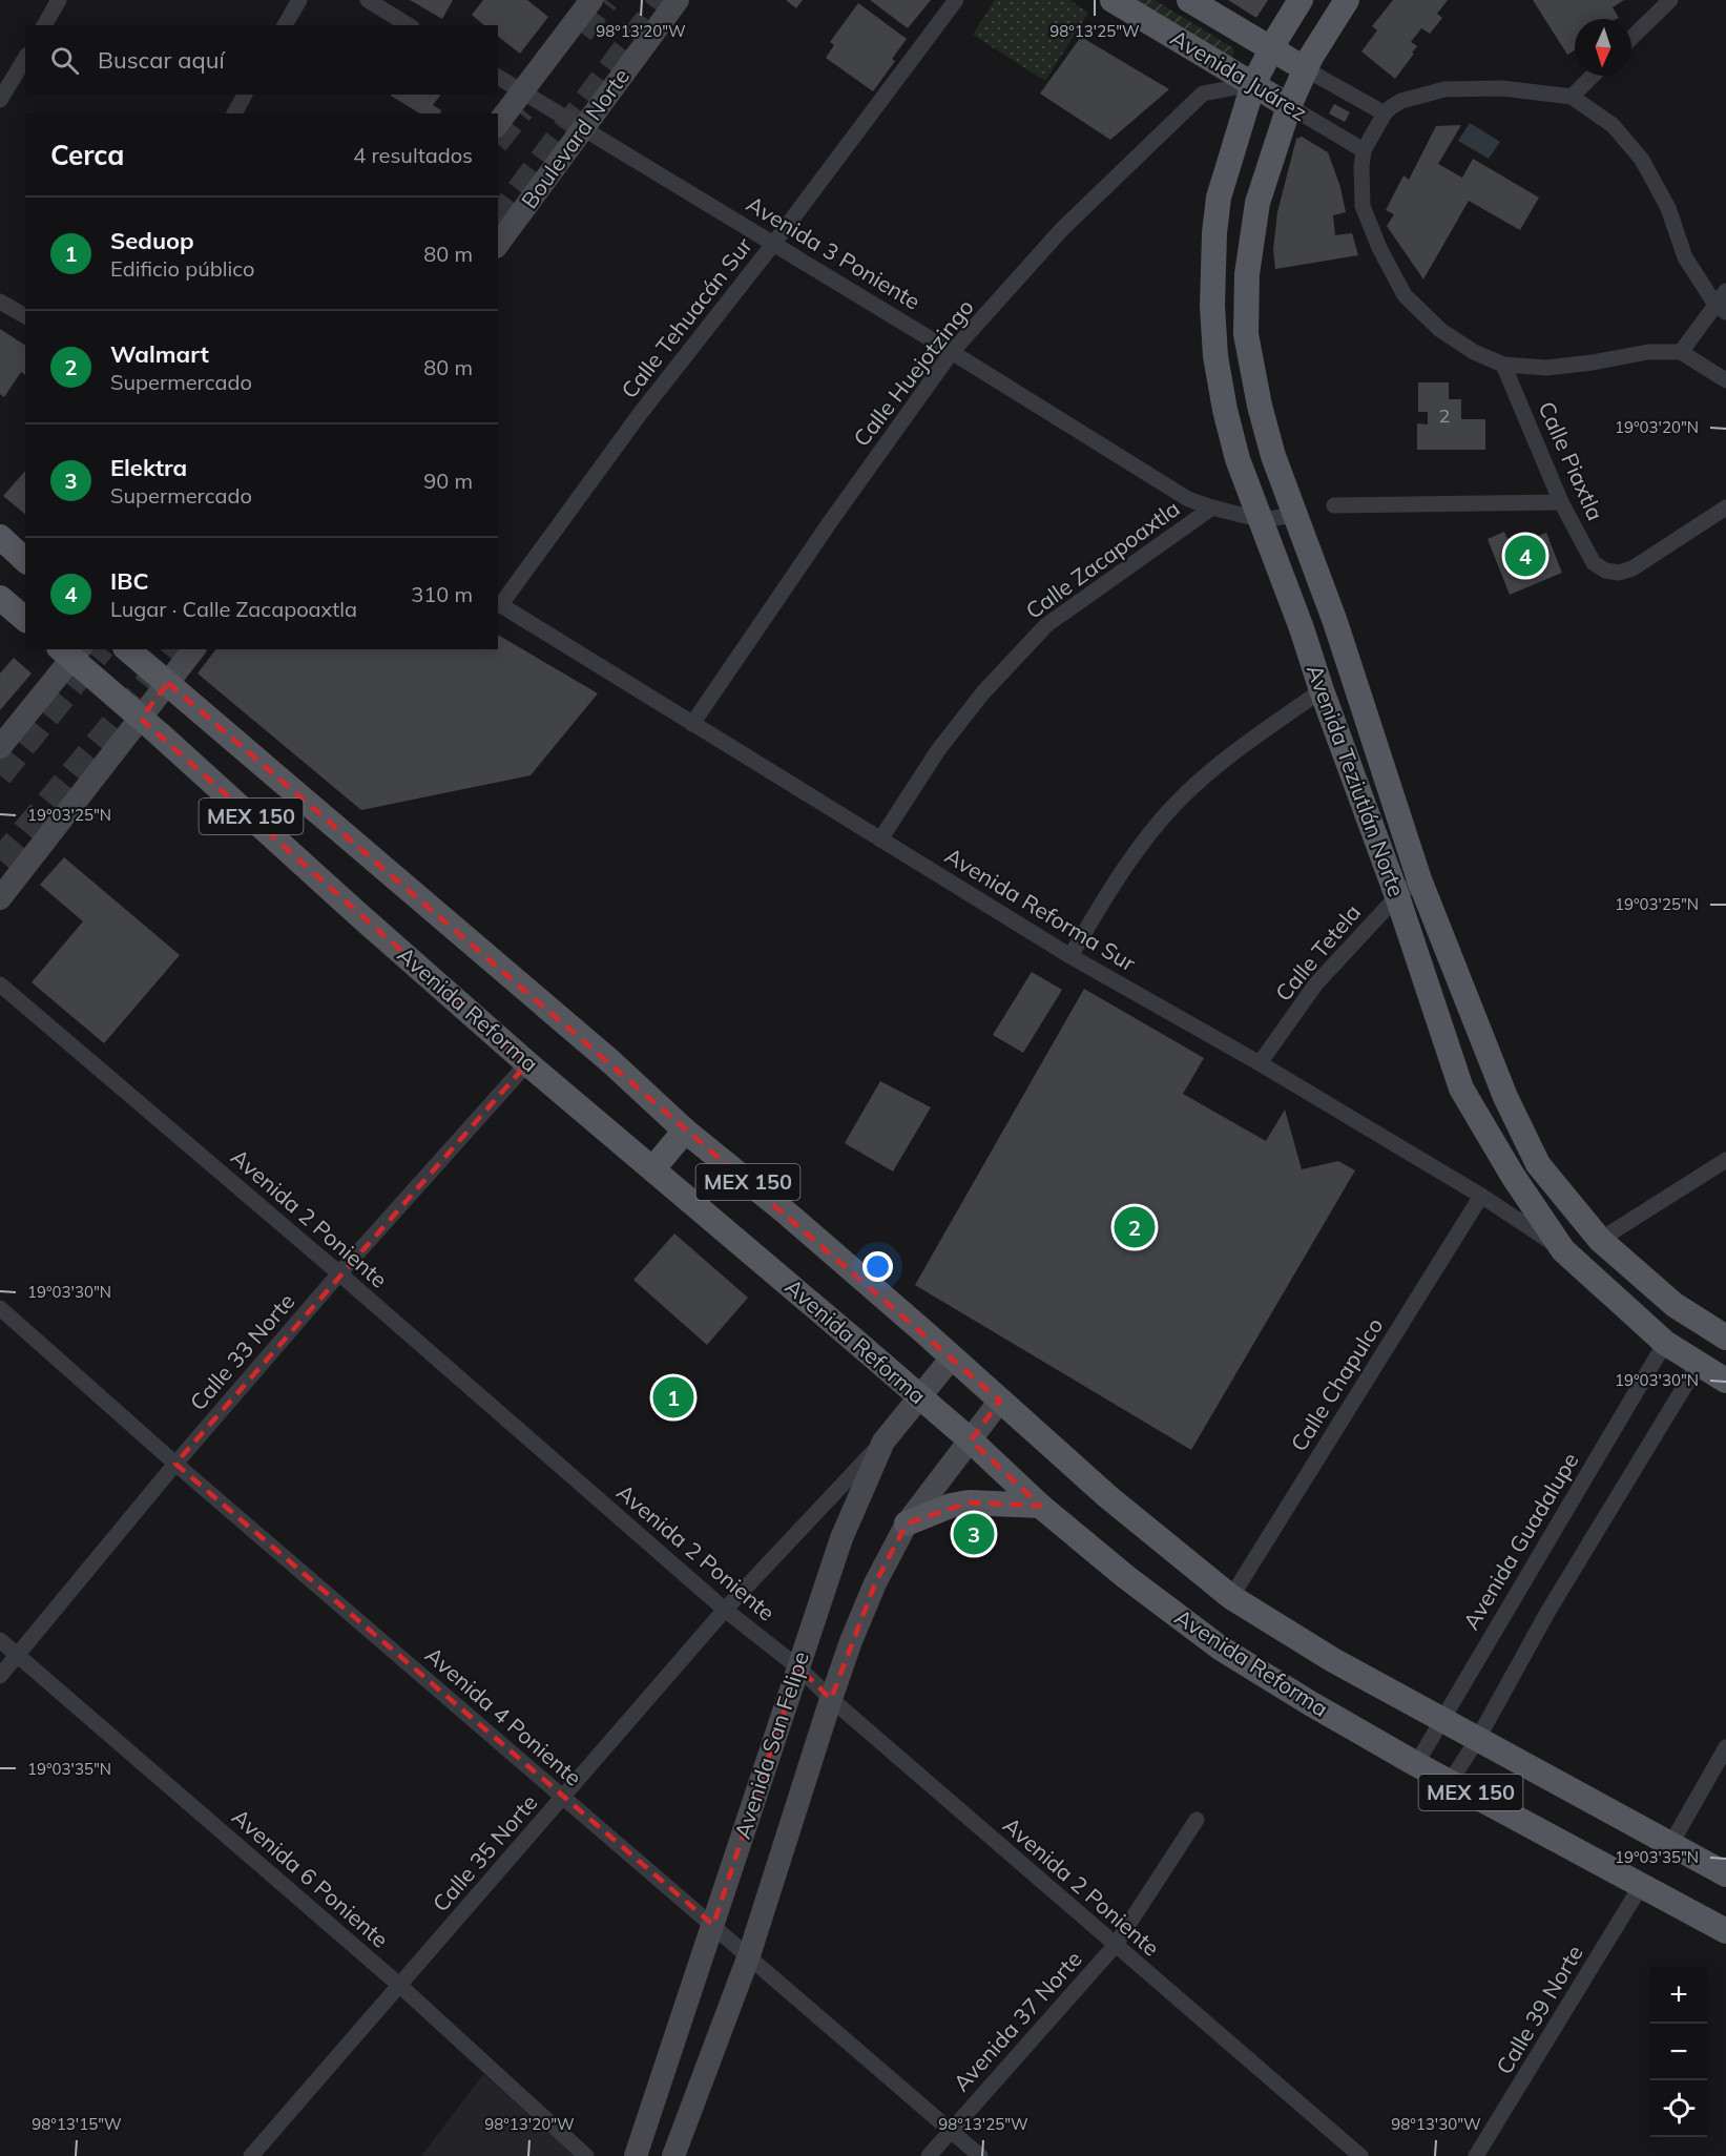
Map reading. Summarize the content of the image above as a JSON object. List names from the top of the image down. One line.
{"streets":{"main road":["Avenida Juárez","Boulevard Norte","Avenida Teziutlán Norte","MEX 150","Avenida Reforma","Avenida San Felipe"],"street":["Avenida 3 Poniente","Calle Tehuacán Sur","Calle Huejotzingo","Calle Piaxtla","Calle Zacapoaxtla","Avenida Reforma Sur","Calle Tetela","Avenida 2 Poniente","Calle 33 Norte","Calle Chapulco","Avenida Guadalupe","Avenida 4 Poniente","Calle 35 Norte","Avenida 6 Poniente","Calle 39 Norte","Avenida 37 Norte"]},"crossings":[["Avenida Juárez","Calle Huejotzingo"],["Avenida Juárez","Avenida Teziutlán Norte"],["Boulevard Norte","Avenida 3 Poniente"],["Avenida 3 Poniente","Calle Tehuacán Sur"],["Avenida 3 Poniente","Calle Huejotzingo"],["Avenida 3 Poniente","Calle Zacapoaxtla"],["Calle Tehuacán Sur","Avenida Reforma Sur"],["Calle Huejotzingo","Avenida Teziutlán Norte"],["Calle Huejotzingo","Avenida Reforma Sur"],["Calle Zacapoaxtla","Avenida Teziutlán Norte"],["Calle Zacapoaxtla","Avenida Reforma Sur"],["Avenida Teziutlán Norte","Avenida Reforma Sur"],["Avenida Teziutlán Norte","Calle Tetela"],["Avenida Teziutlán Norte","Avenida Guadalupe"],["Avenida Reforma Sur","Calle Tetela"],["Avenida Reforma Sur","Calle Chapulco"],["Avenida Reforma","Calle 33 Norte"],["Avenida Reforma","Calle Chapulco"],["Avenida Reforma","Avenida Guadalupe"],["Avenida Reforma","Avenida San Felipe"],["Avenida Reforma","Calle 39 Norte"],["Avenida 2 Poniente","Calle 33 Norte"],["Avenida 2 Poniente","Avenida San Felipe"],["Avenida 2 Poniente","Calle 35 Norte"],["Avenida 2 Poniente","Avenida 37 Norte"],["Calle 33 Norte","Avenida 4 Poniente"],["Calle 33 Norte","Avenida 6 Poniente"],["Avenida 4 Poniente","Avenida San Felipe"],["Avenida 4 Poniente","Calle 35 Norte"],["Avenida 4 Poniente","Avenida 37 Norte"],["Avenida San Felipe","Calle 35 Norte"],["Calle 35 Norte","Avenida 6 Poniente"]],"house_numbers":["2"],"north":"bottom","page":{"search":"Buscar aquí","heading":["Cerca","4 resultados"],"list":[{"mark":"1","name":"Seduop","note":"Edificio público","value":"80 m"},{"mark":"2","name":"Walmart","note":"Supermercado","value":"80 m"},{"mark":"3","name":"Elektra","note":"Supermercado","value":"90 m"},{"mark":"4","name":"IBC","note":"Lugar · Calle Zacapoaxtla","value":"310 m"}],"pins":["4","2","1","3"],"map_buttons":["+","−"]},"coordinates":["98°13'20\"W","98°13'25\"W","19°03'20\"N","19°03'25\"N","19°03'30\"N","19°03'35\"N","98°13'15\"W","98°13'30\"W"]}
